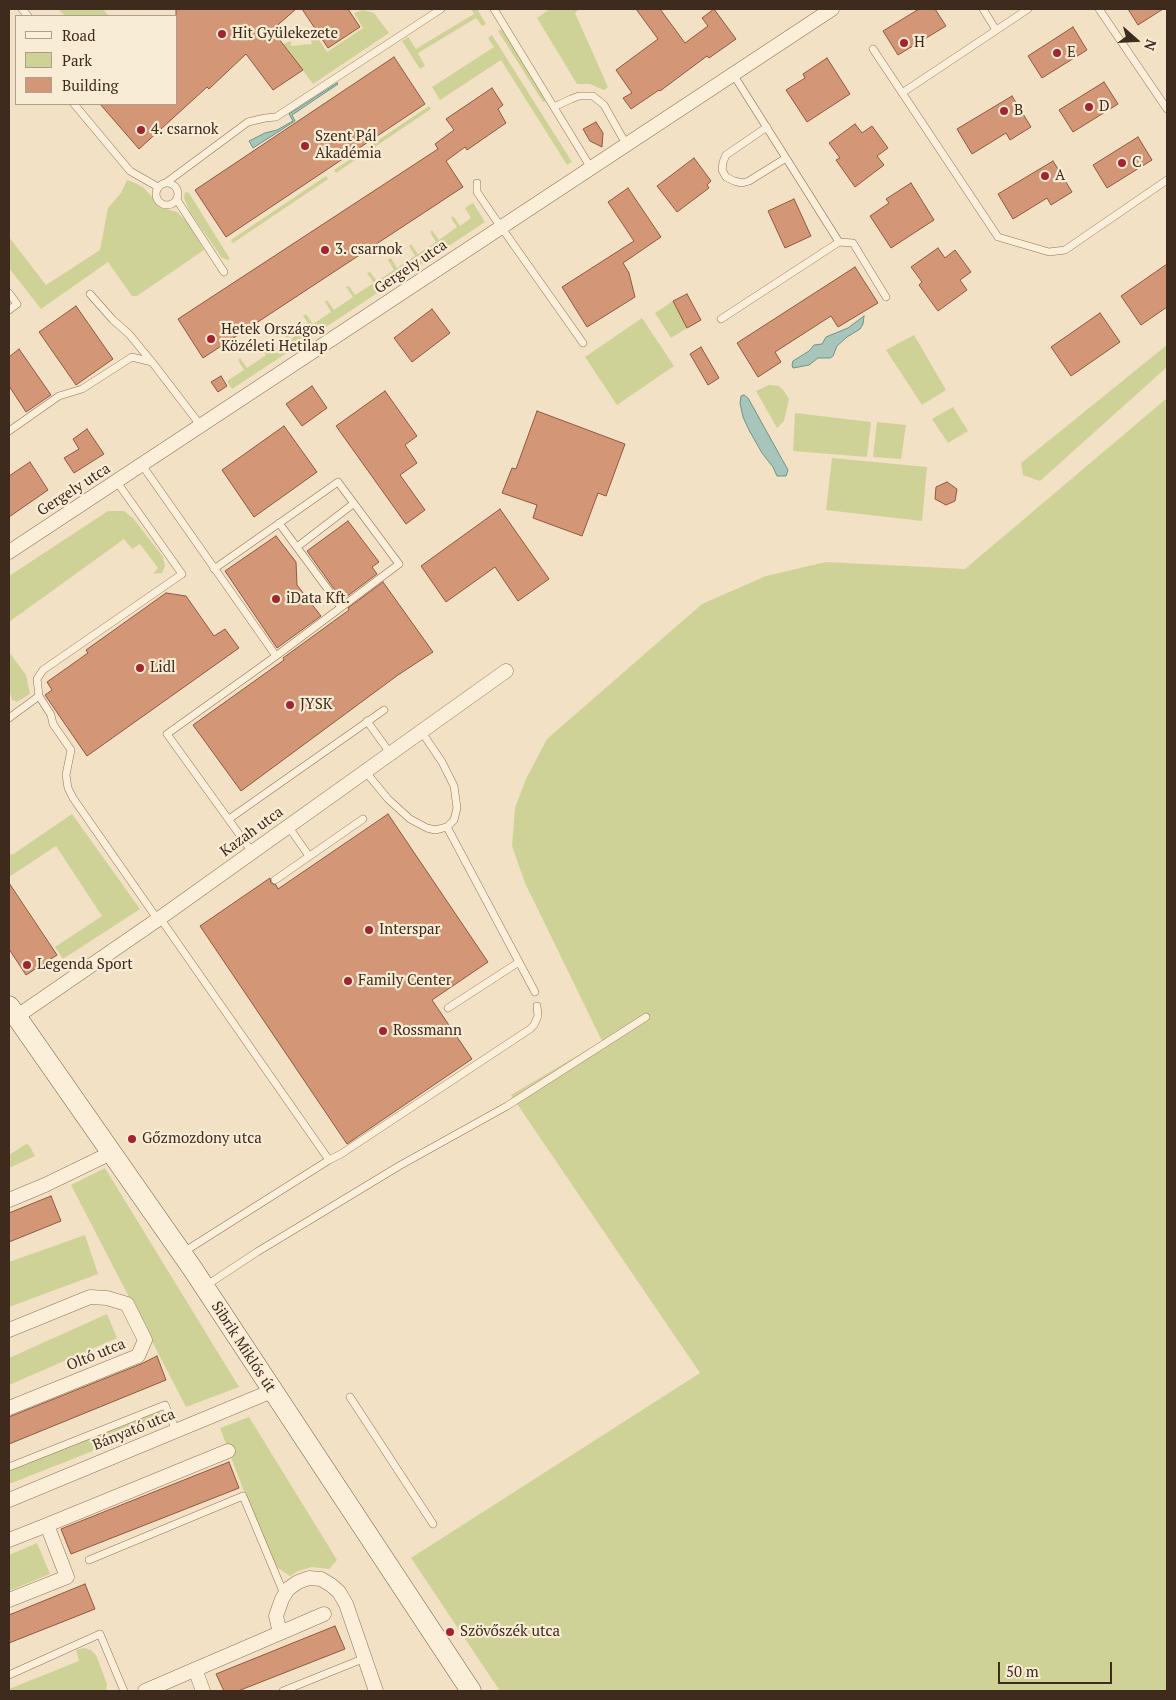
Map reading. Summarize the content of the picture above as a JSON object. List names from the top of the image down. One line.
{"streets":{"street":["Gergely utca","Kazah utca","Sibrik Miklós út","Oltó utca","Bányató utca"]},"crossings":[["Kazah utca","Sibrik Miklós út"],["Sibrik Miklós út","Bányató utca"]],"places":["Hit Gyülekezete","H","E","D","B","4. csarnok","Szent Pál Akadémia","C","A","3. csarnok","Hetek Országos Közéleti Hetilap","iData Kft.","Lidl","JYSK","Interspar","Legenda Sport","Family Center","Rossmann","Gőzmozdony utca","Szövőszék utca"],"legend":["Road","Park","Building"],"scale_bar":"50 m","north":"right"}
